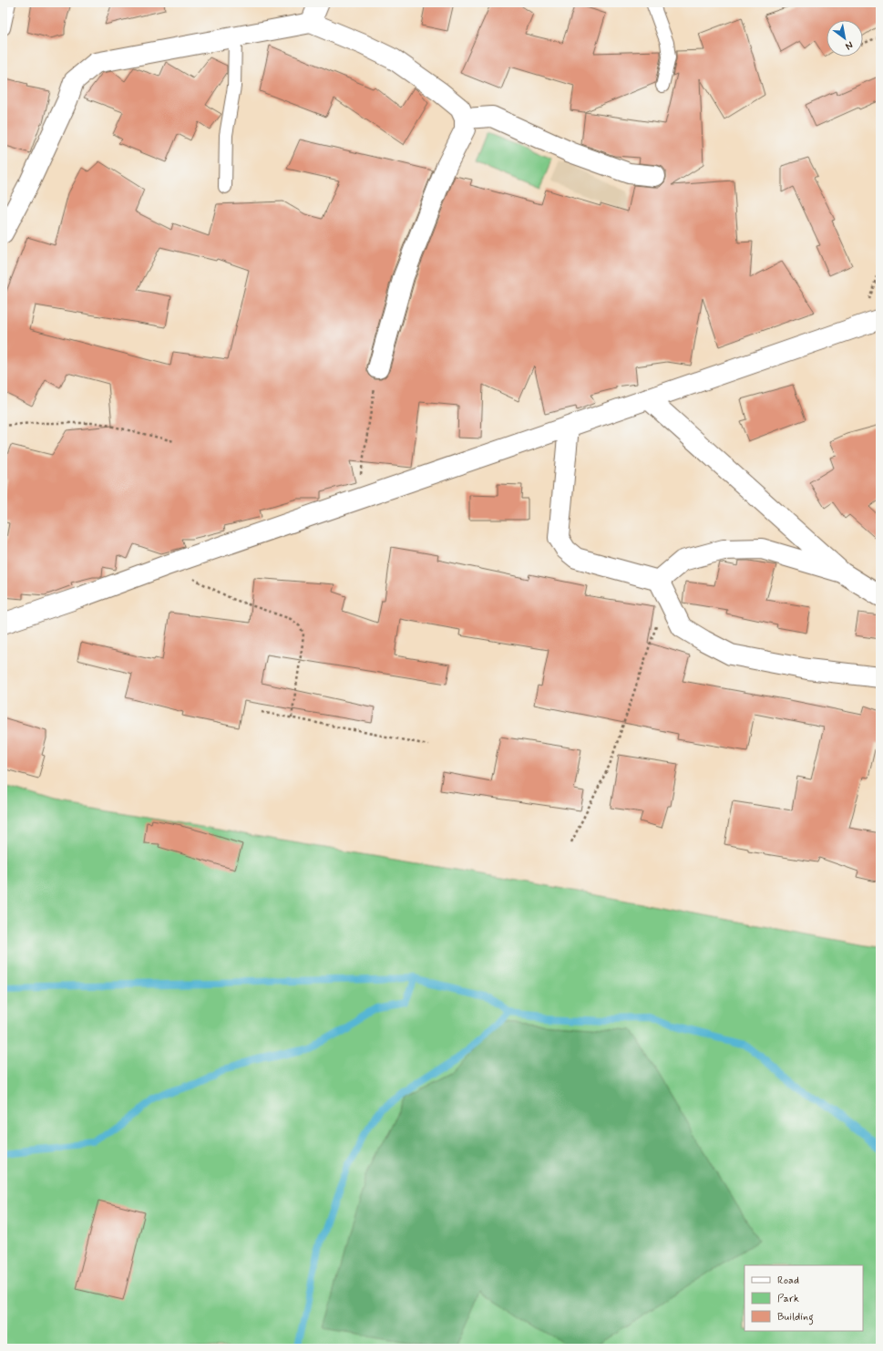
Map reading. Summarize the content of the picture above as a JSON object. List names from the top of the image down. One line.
{"legend":["Road","Park","Building"],"north":"bottom right"}
